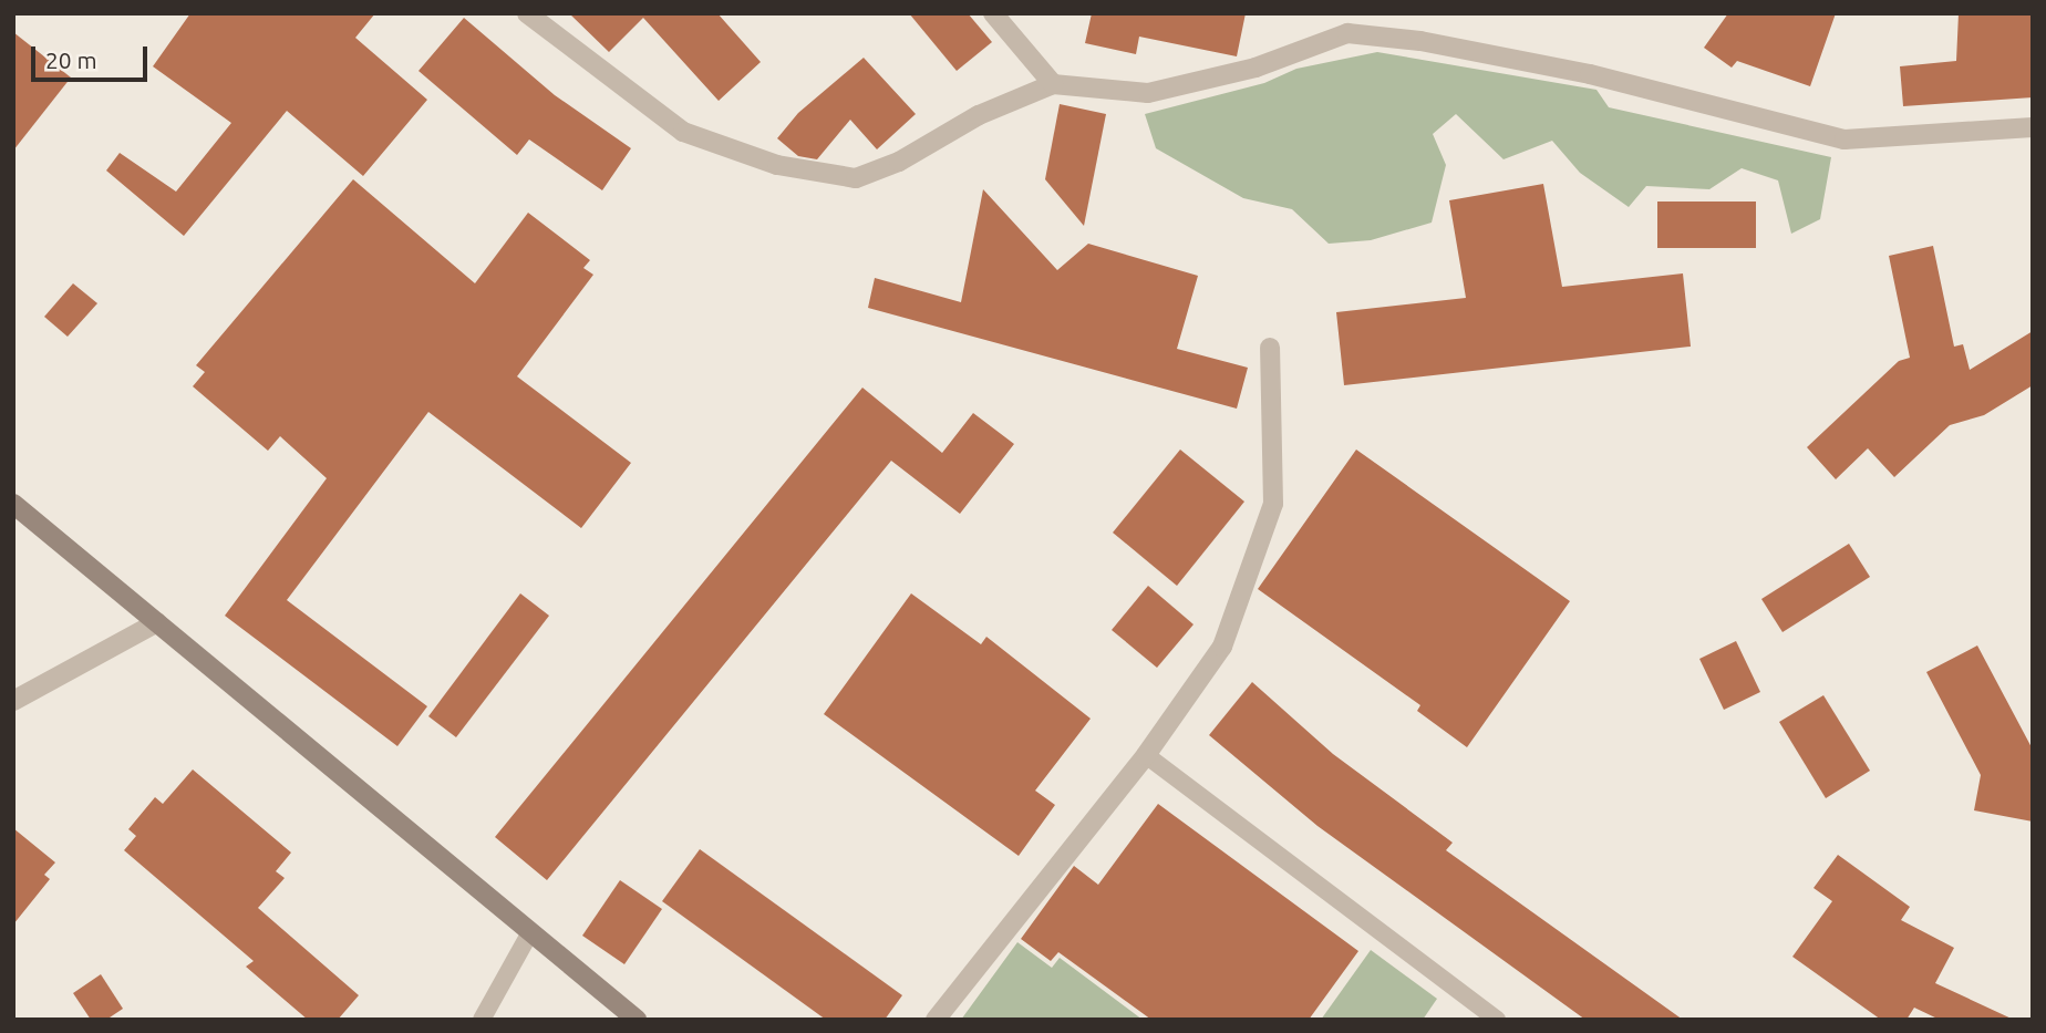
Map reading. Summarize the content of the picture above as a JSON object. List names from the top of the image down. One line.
{"scale_bar":"20 m"}
